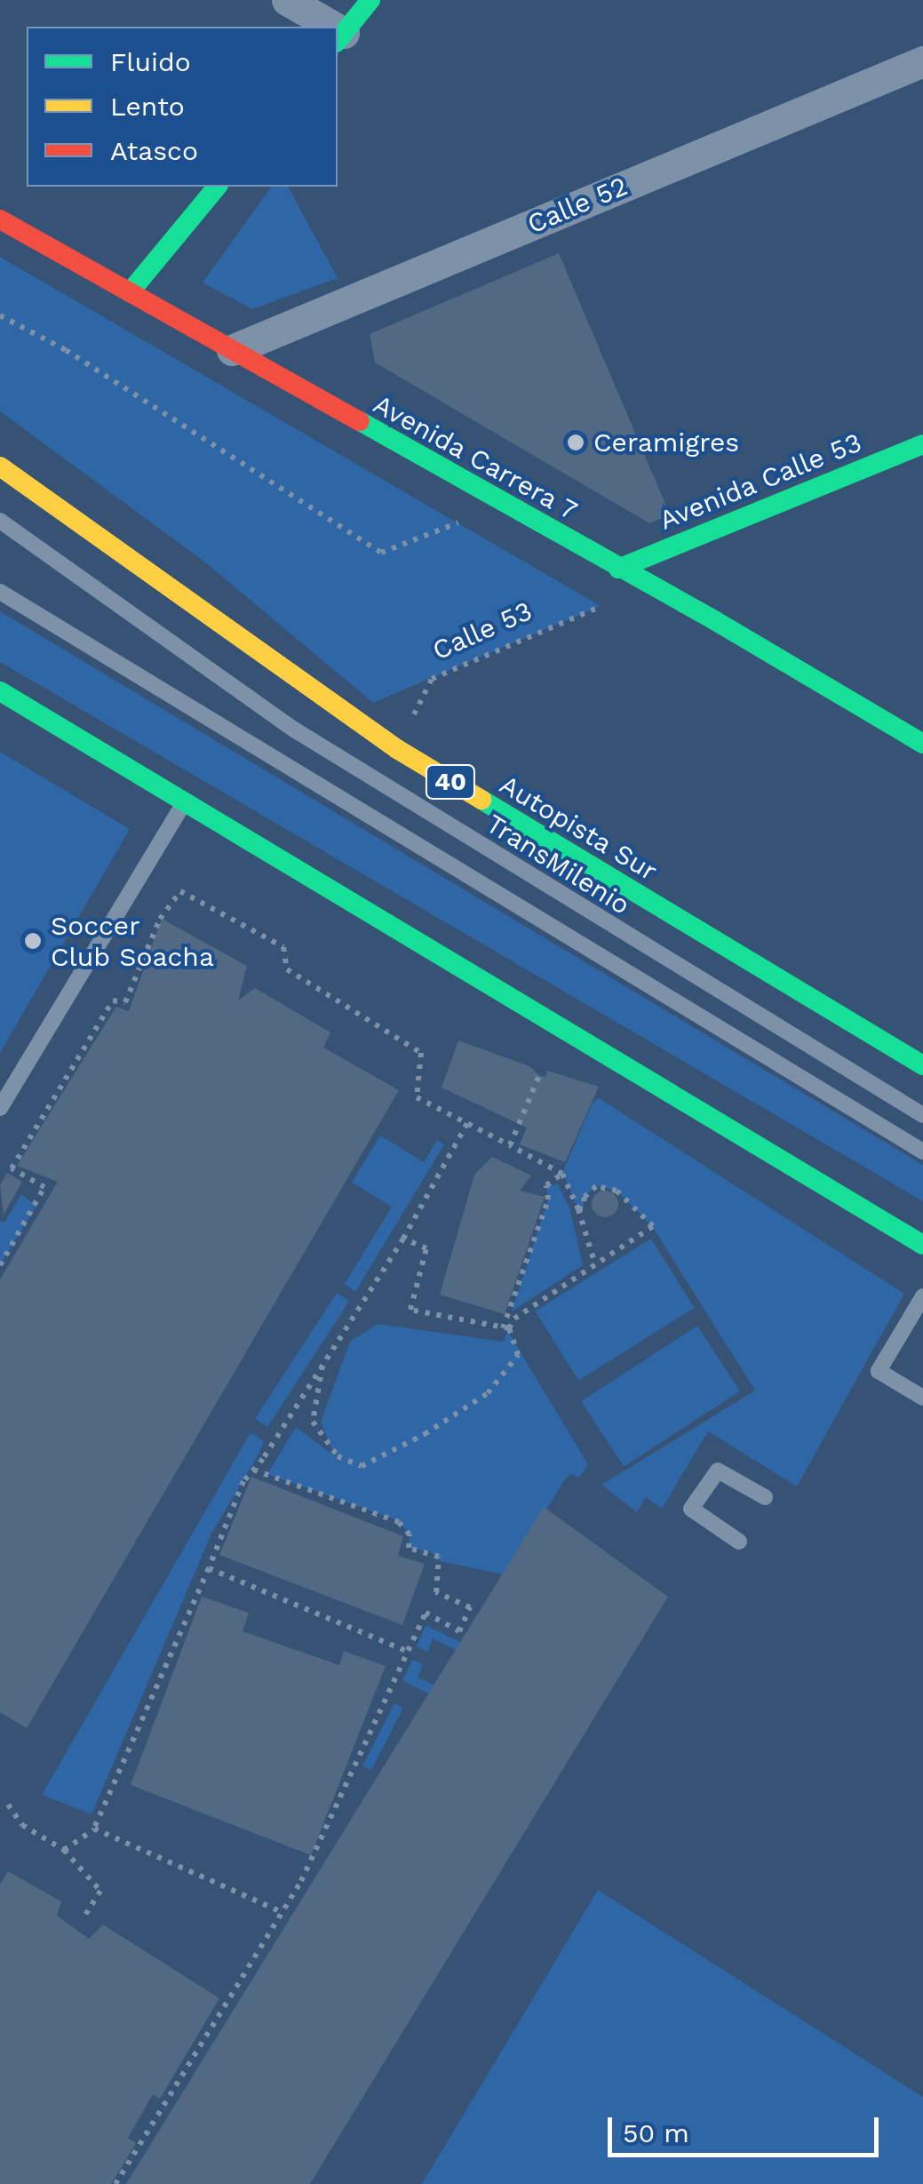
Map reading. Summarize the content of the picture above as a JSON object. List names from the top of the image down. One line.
{"streets":{"main road":["Avenida Carrera 7","Avenida Calle 53","40","Autopista Sur"],"street":["Calle 52"],"lane":["TransMilenio"],"path":["Calle 53"]},"crossings":[["Calle 52","Avenida Carrera 7"],["Avenida Carrera 7","Avenida Calle 53"],["Calle 53","Autopista Sur"]],"places":["Ceramigres","Soccer Club Soacha"],"legend":["Fluido","Lento","Atasco"],"scale_bar":"50 m"}
